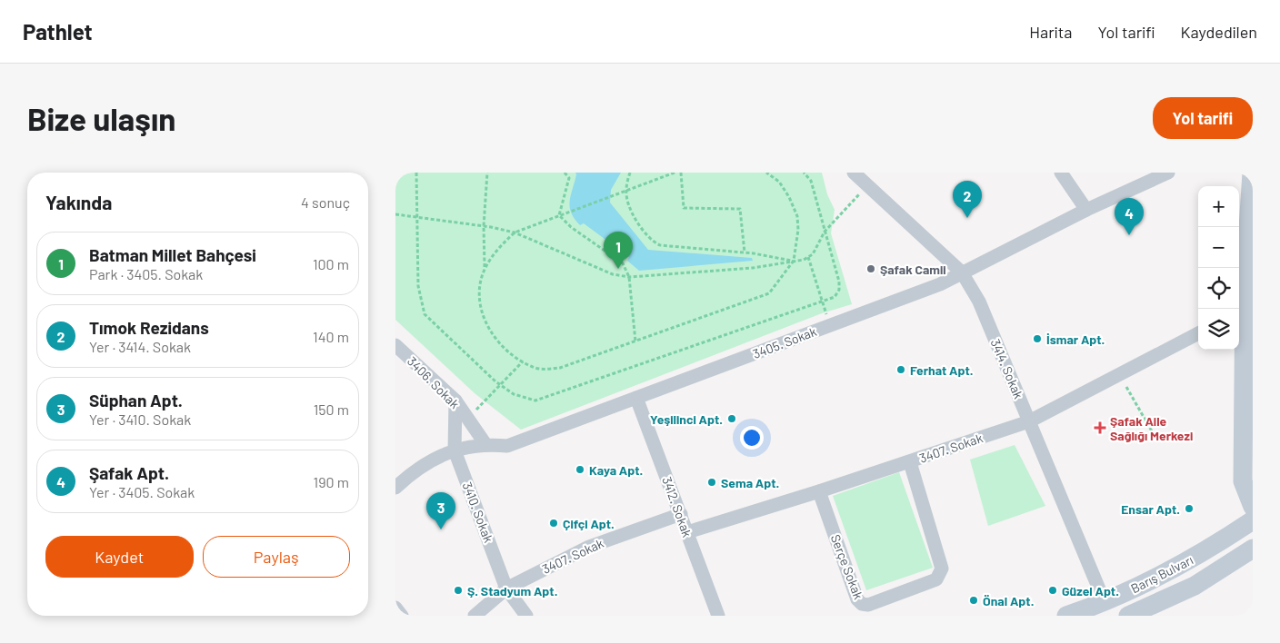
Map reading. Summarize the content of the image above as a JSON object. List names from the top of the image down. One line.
{"streets":{"main road":["Barış Bulvarı"],"street":["3405. Sokak","3414. Sokak","3406. Sokak","3407. Sokak","3412. Sokak","3410. Sokak","Serçe Sokak"]},"crossings":[["3405. Sokak","3414. Sokak"],["3405. Sokak","3406. Sokak"],["3405. Sokak","3412. Sokak"],["3405. Sokak","3410. Sokak"],["3414. Sokak","3407. Sokak"],["3414. Sokak","Barış Bulvarı"],["3406. Sokak","3410. Sokak"],["3407. Sokak","3412. Sokak"],["3407. Sokak","3410. Sokak"],["3407. Sokak","Serçe Sokak"]],"places":{"other":["Şafak Camii","İsmar Apt.","Ferhat Apt.","Yeşilinci Apt.","Kaya Apt.","Sema Apt.","Ensar Apt.","Çifçi Apt.","Ş. Stadyum Apt.","Güzel Apt.","Önal Apt."],"health":["Şafak Aile Sağlığı Merkezi"]},"page":{"header":"Pathlet","nav":["Harita","Yol tarifi","Kaydedilen"],"buttons":["Yol tarifi",["Kaydet","Paylaş"]],"title":"Bize ulaşın","heading":["Yakında","4 sonuç"],"pins":["2","4","1","3"],"map_buttons":["+","−"],"list":[{"mark":"1","name":"Batman Millet Bahçesi","note":"Park · 3405. Sokak","value":"100 m"},{"mark":"2","name":"Tımok Rezidans","note":"Yer · 3414. Sokak","value":"140 m"},{"mark":"3","name":"Süphan Apt.","note":"Yer · 3410. Sokak","value":"150 m"},{"mark":"4","name":"Şafak Apt.","note":"Yer · 3405. Sokak","value":"190 m"}]}}
